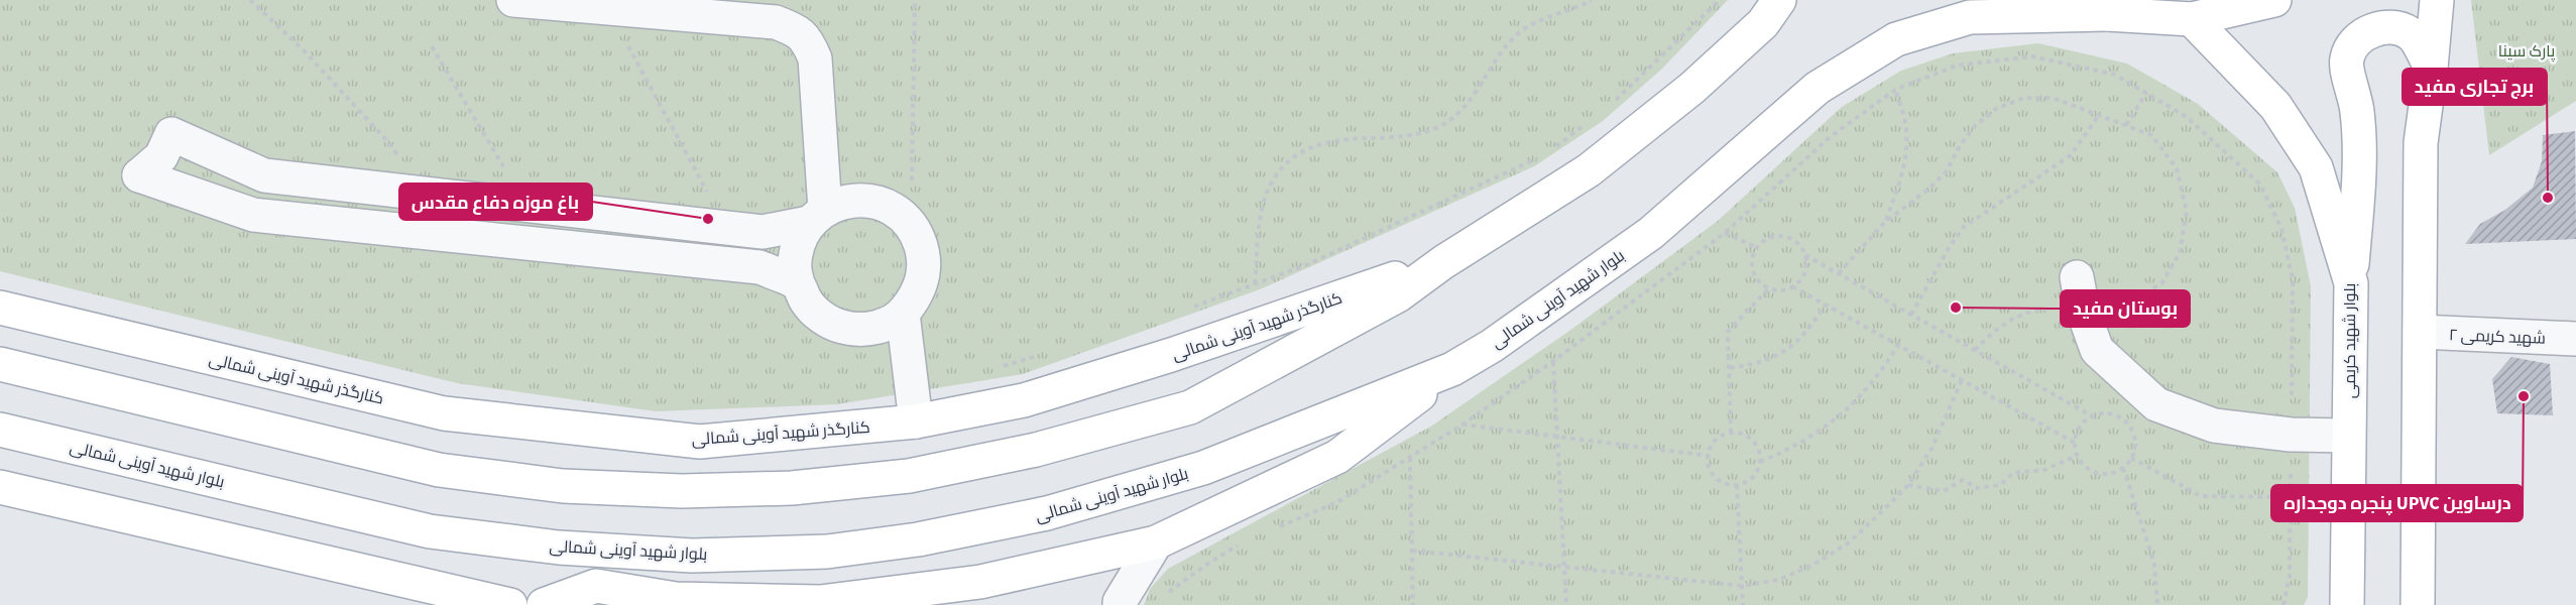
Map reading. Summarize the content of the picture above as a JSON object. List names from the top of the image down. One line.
{"streets":{"main road":["بلوار شهید آوینی شمالی","کنارگذر شهید آوینی شمالی","بلوار شهید کریمی"],"street":["شهید کریمی ۲"]},"parks":["پارک سینا"],"places":["برج تجاری مفید","باغ موزه دفاع مقدس","بوستان مفید","پنجره دوجداره UPVC درساوین"]}
